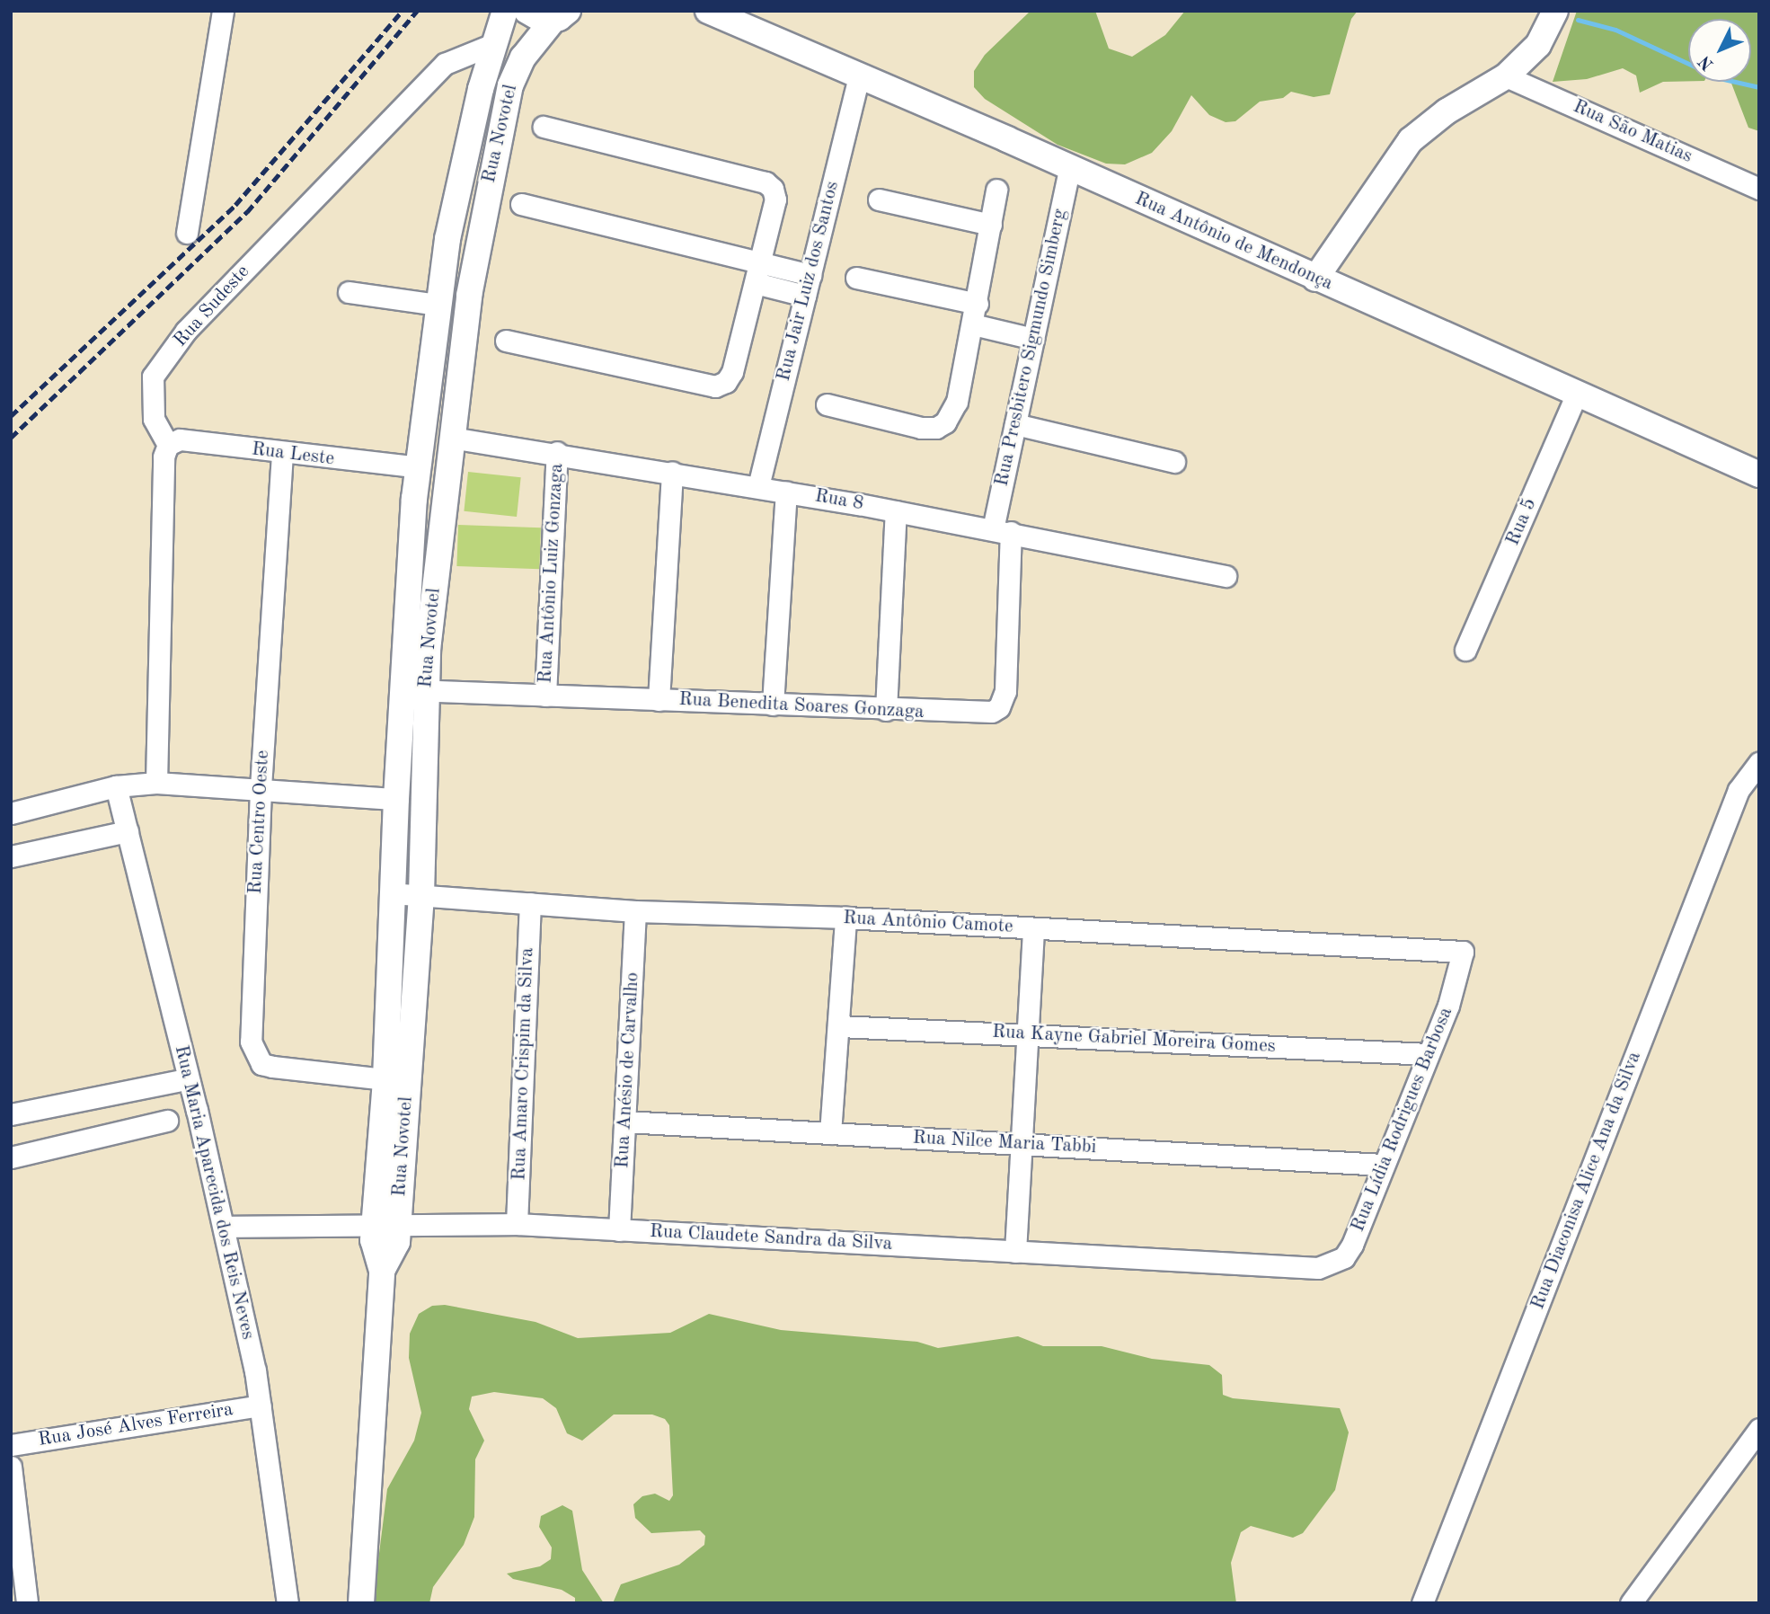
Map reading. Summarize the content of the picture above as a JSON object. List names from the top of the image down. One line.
{"streets":{"street":["Rua São Matias","Rua Novotel","Rua Antônio de Mendonça","Rua Jair Luiz dos Santos","Rua Sudeste","Rua Presbitero Sigmundo Simberg","Rua Leste","Rua 8","Rua 5","Rua Antônio Luiz Gonzaga","Rua Benedita Soares Gonzaga","Rua Centro Oeste","Rua Antônio Camote","Rua Kayne Gabriel Moreira Gomes","Rua Amaro Crispim da Silva","Rua Anésio de Carvalho","Rua Lídia Rodrigues Barbosa","Rua Nilce Maria Tabbi","Rua Diaconisa Alice Ana da Silva","Rua Maria Aparecida dos Reis Neves","Rua Claudete Sandra da Silva","Rua José Alves Ferreira"]},"crossings":[["Rua Novotel","Rua Sudeste"],["Rua Novotel","Rua Leste"],["Rua Novotel","Rua 8"],["Rua Novotel","Rua Benedita Soares Gonzaga"],["Rua Novotel","Rua Centro Oeste"],["Rua Novotel","Rua Antônio Camote"],["Rua Novotel","Rua Claudete Sandra da Silva"],["Rua Antônio de Mendonça","Rua Jair Luiz dos Santos"],["Rua Antônio de Mendonça","Rua Presbitero Sigmundo Simberg"],["Rua Antônio de Mendonça","Rua 5"],["Rua Jair Luiz dos Santos","Rua 8"],["Rua Sudeste","Rua Leste"],["Rua Presbitero Sigmundo Simberg","Rua 8"],["Rua Presbitero Sigmundo Simberg","Rua Benedita Soares Gonzaga"],["Rua Leste","Rua Centro Oeste"],["Rua 8","Rua Antônio Luiz Gonzaga"],["Rua 8","Rua Benedita Soares Gonzaga"],["Rua Antônio Luiz Gonzaga","Rua Benedita Soares Gonzaga"],["Rua Antônio Camote","Rua Amaro Crispim da Silva"],["Rua Antônio Camote","Rua Anésio de Carvalho"],["Rua Antônio Camote","Rua Lídia Rodrigues Barbosa"],["Rua Kayne Gabriel Moreira Gomes","Rua Lídia Rodrigues Barbosa"],["Rua Amaro Crispim da Silva","Rua Claudete Sandra da Silva"],["Rua Anésio de Carvalho","Rua Nilce Maria Tabbi"],["Rua Anésio de Carvalho","Rua Claudete Sandra da Silva"],["Rua Lídia Rodrigues Barbosa","Rua Nilce Maria Tabbi"],["Rua Lídia Rodrigues Barbosa","Rua Claudete Sandra da Silva"],["Rua Maria Aparecida dos Reis Neves","Rua Claudete Sandra da Silva"],["Rua Maria Aparecida dos Reis Neves","Rua José Alves Ferreira"]],"north":"bottom left"}
